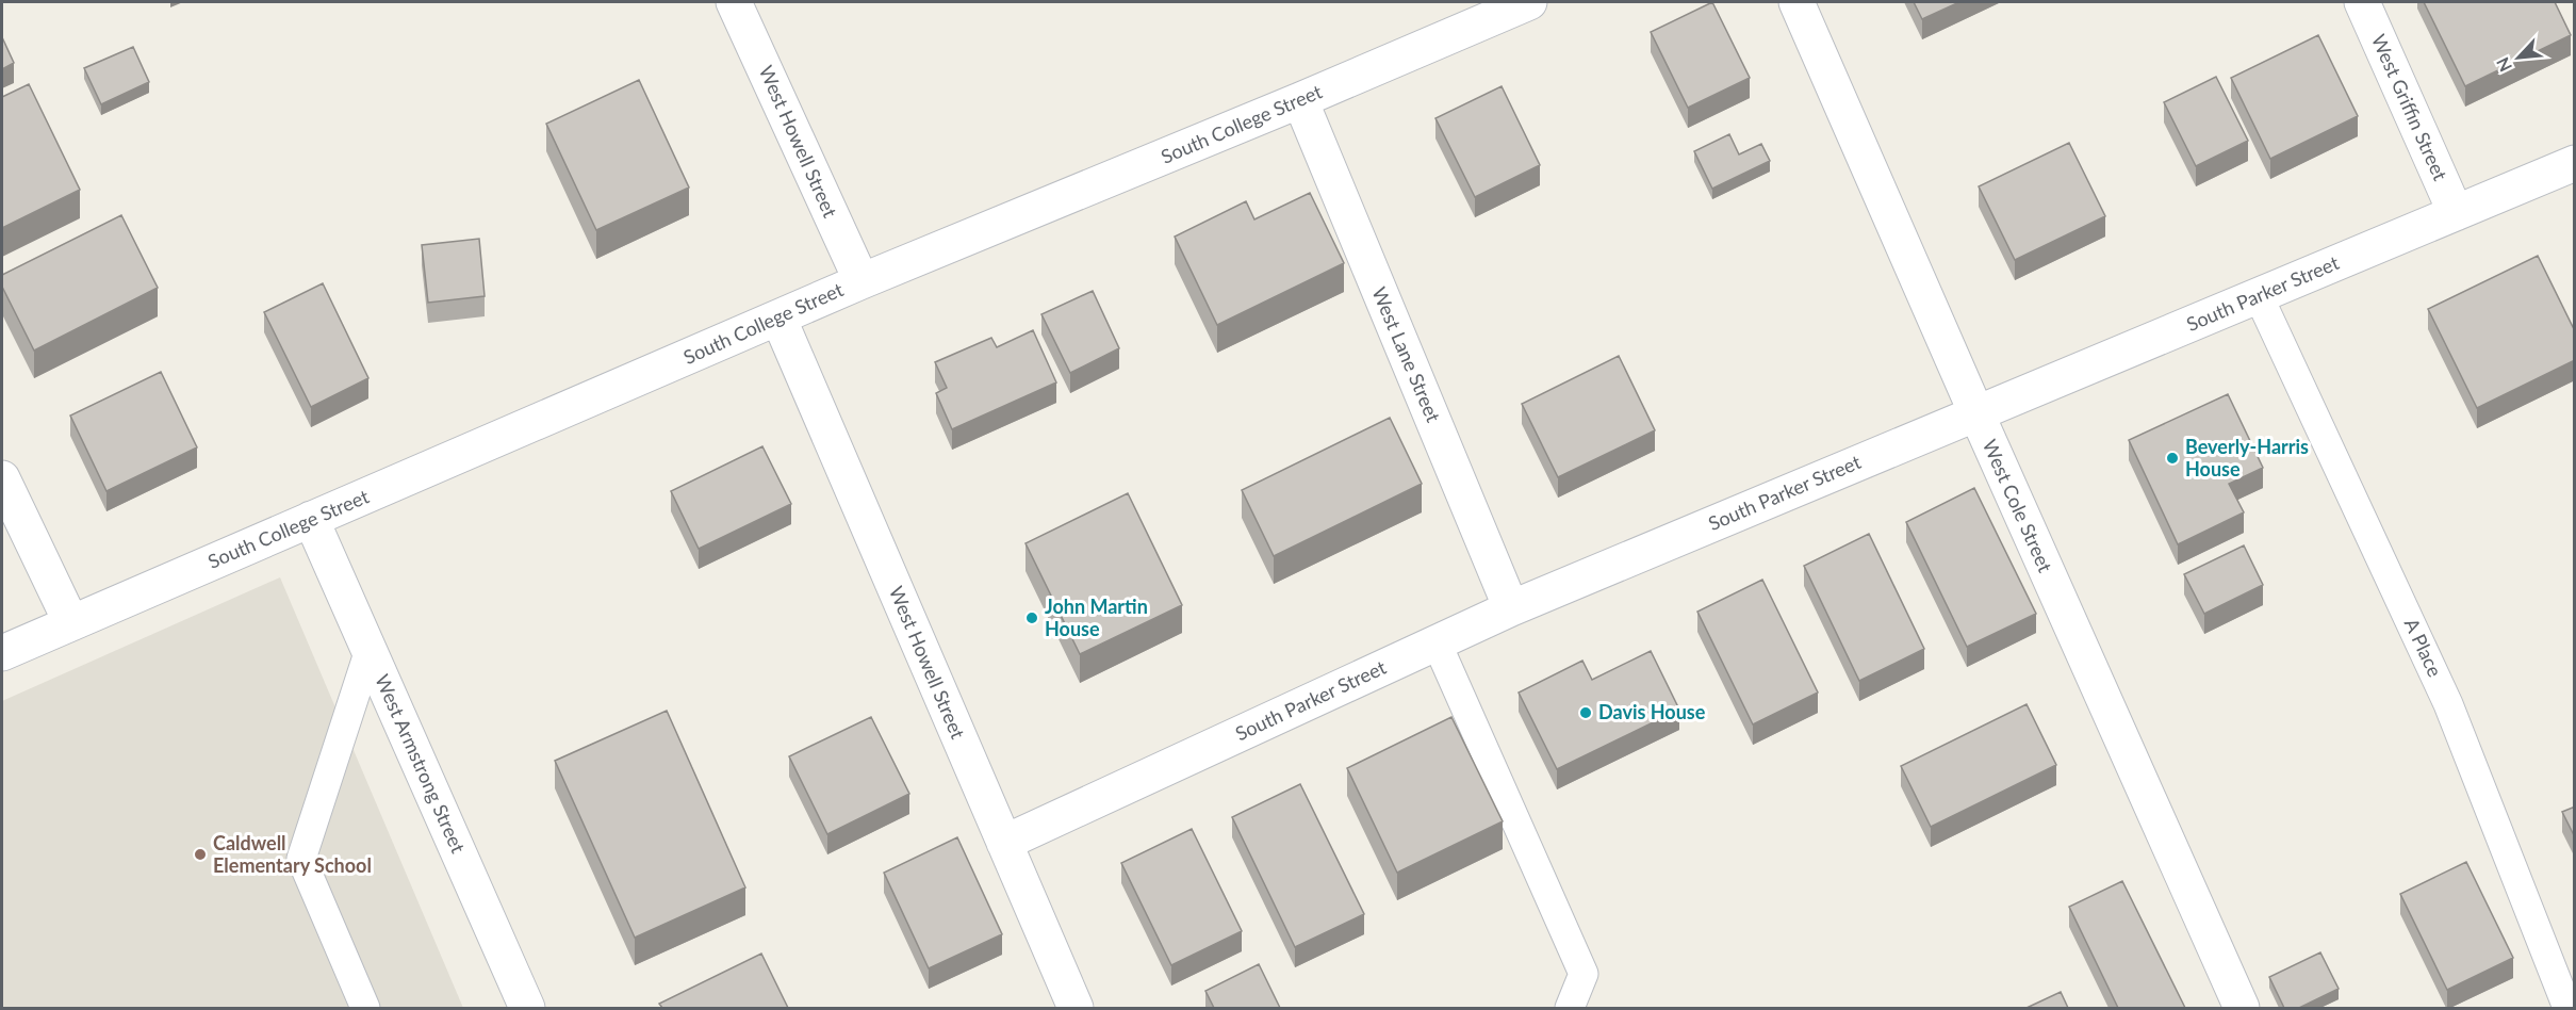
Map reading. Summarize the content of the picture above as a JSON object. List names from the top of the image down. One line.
{"streets":{"street":["West Griffin Street","South College Street","West Howell Street","South Parker Street","West Lane Street","West Cole Street","West Armstrong Street"],"lane":["A Place"]},"crossings":[["West Griffin Street","South Parker Street"],["South College Street","West Howell Street"],["South College Street","West Lane Street"],["South College Street","West Armstrong Street"],["West Howell Street","South Parker Street"],["South Parker Street","West Lane Street"],["South Parker Street","West Cole Street"],["South Parker Street","A Place"]],"places":["Beverly-Harris House","John Martin House","Davis House","Caldwell Elementary School"],"north":"bottom left"}
